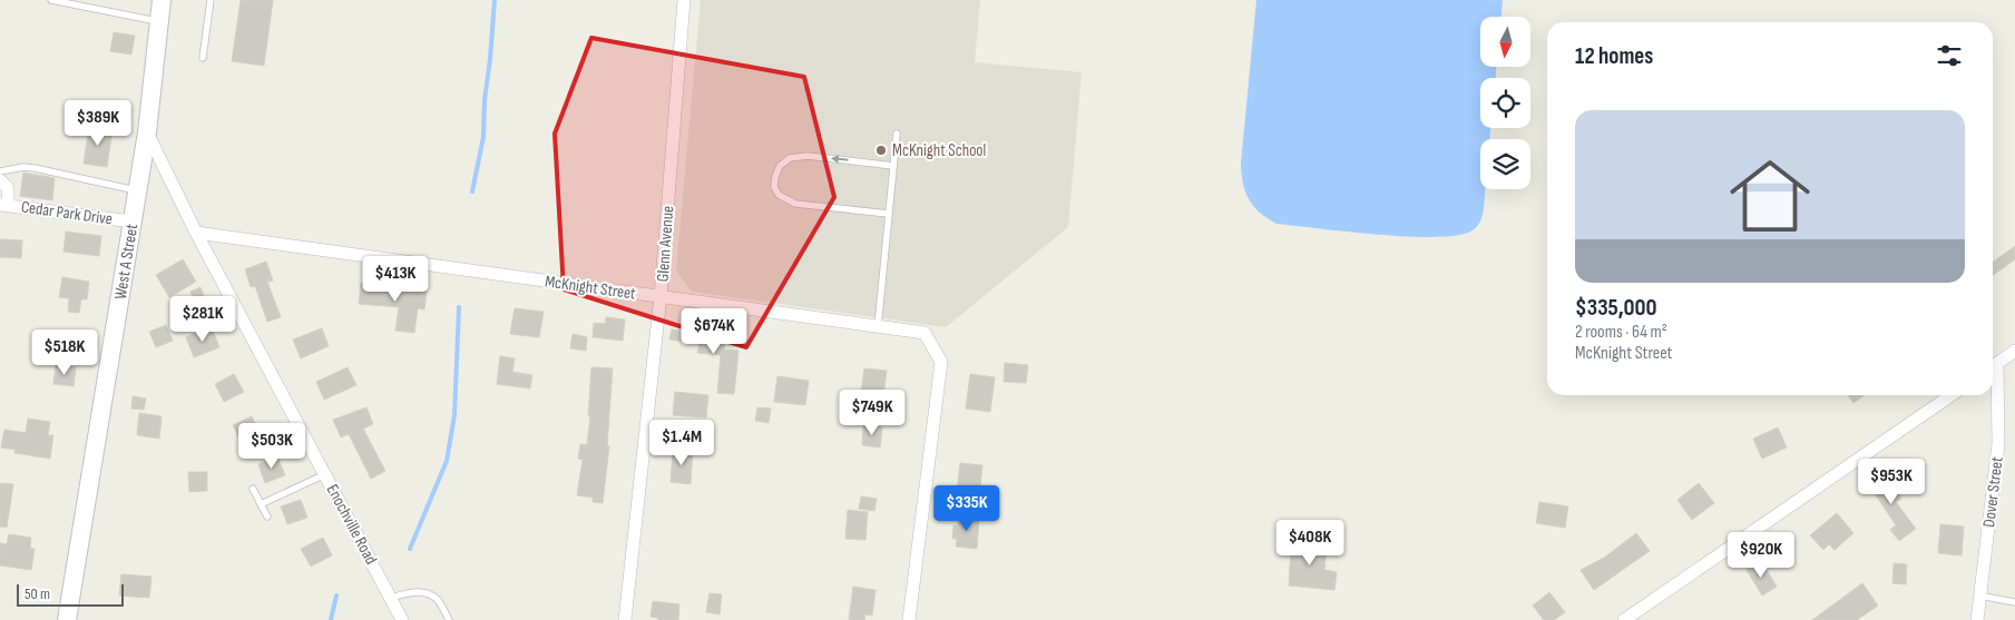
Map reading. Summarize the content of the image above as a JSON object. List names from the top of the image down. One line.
{"streets":{"street":["Cedar Park Drive","Glenn Avenue","West A Street","McKnight Street","Dover Street","Enochville Road"]},"crossings":[["Cedar Park Drive","West A Street"],["Glenn Avenue","McKnight Street"],["West A Street","Enochville Road"],["McKnight Street","Enochville Road"]],"places":["McKnight School"],"scale_bar":"50 m","north":"bottom","page":{"heading":"12 homes","list":[{"name":"$335,000","note":"2 rooms · 64 m² · McKnight Street"}],"price":["$389K","$413K","$281K","$674K","$518K","$749K","$1.4M","$503K","$953K","$335K","$408K","$920K"],"scale":"50 m"}}
